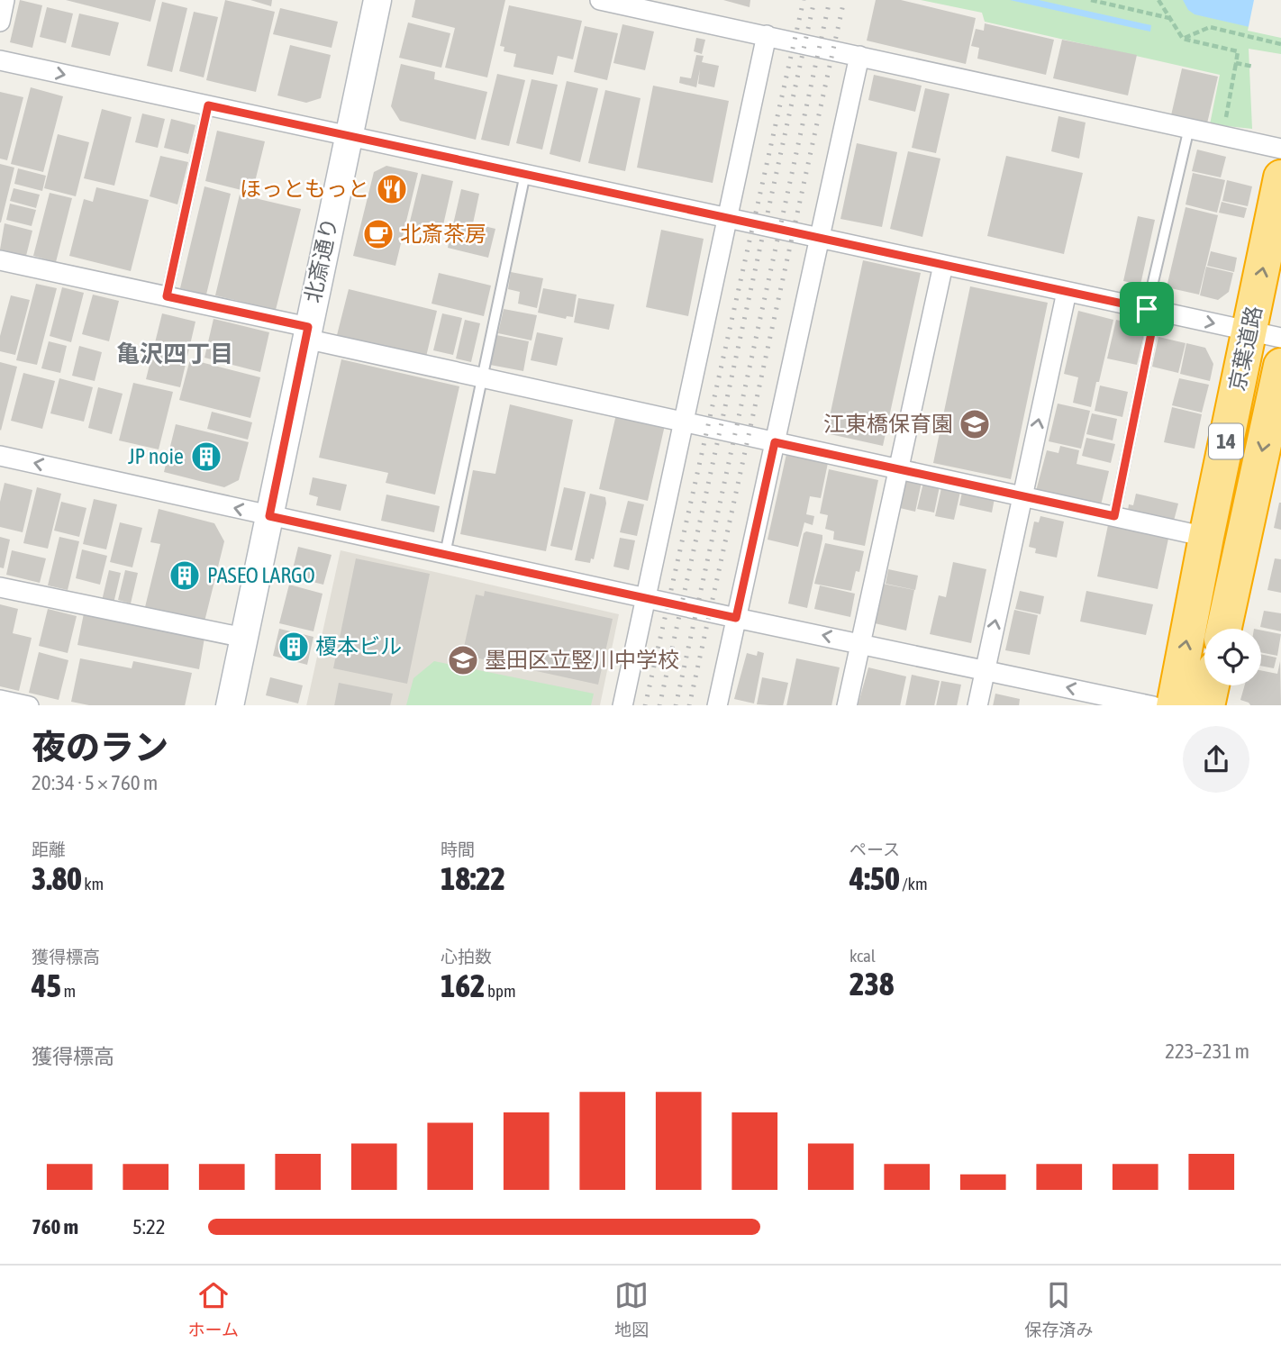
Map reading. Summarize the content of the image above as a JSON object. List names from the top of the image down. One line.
{"streets":{"highway":["京葉道路","14"],"street":["北斎通り"]},"districts":["亀沢四丁目"],"places":{"restaurant":["ほっともっと"],"cafe":["北斎茶房"],"school or university":["江東橋保育園","墨田区立竪川中学校"],"building":["JP noie","PASEO LARGO","榎本ビル"]},"page":{"heading":["夜のラン","20:34 · 5 × 760 m"],"stats":[["距離","3.80 km"],["時間","18:22"],["ペース","4:50 /km"],["獲得標高","45 m"],["心拍数","162 bpm"],["kcal","238"]],"chart":["獲得標高","223–231 m"],"list":[{"name":"760 m","note":"5:22"}],"tabs":["ホーム","地図","保存済み"]}}
